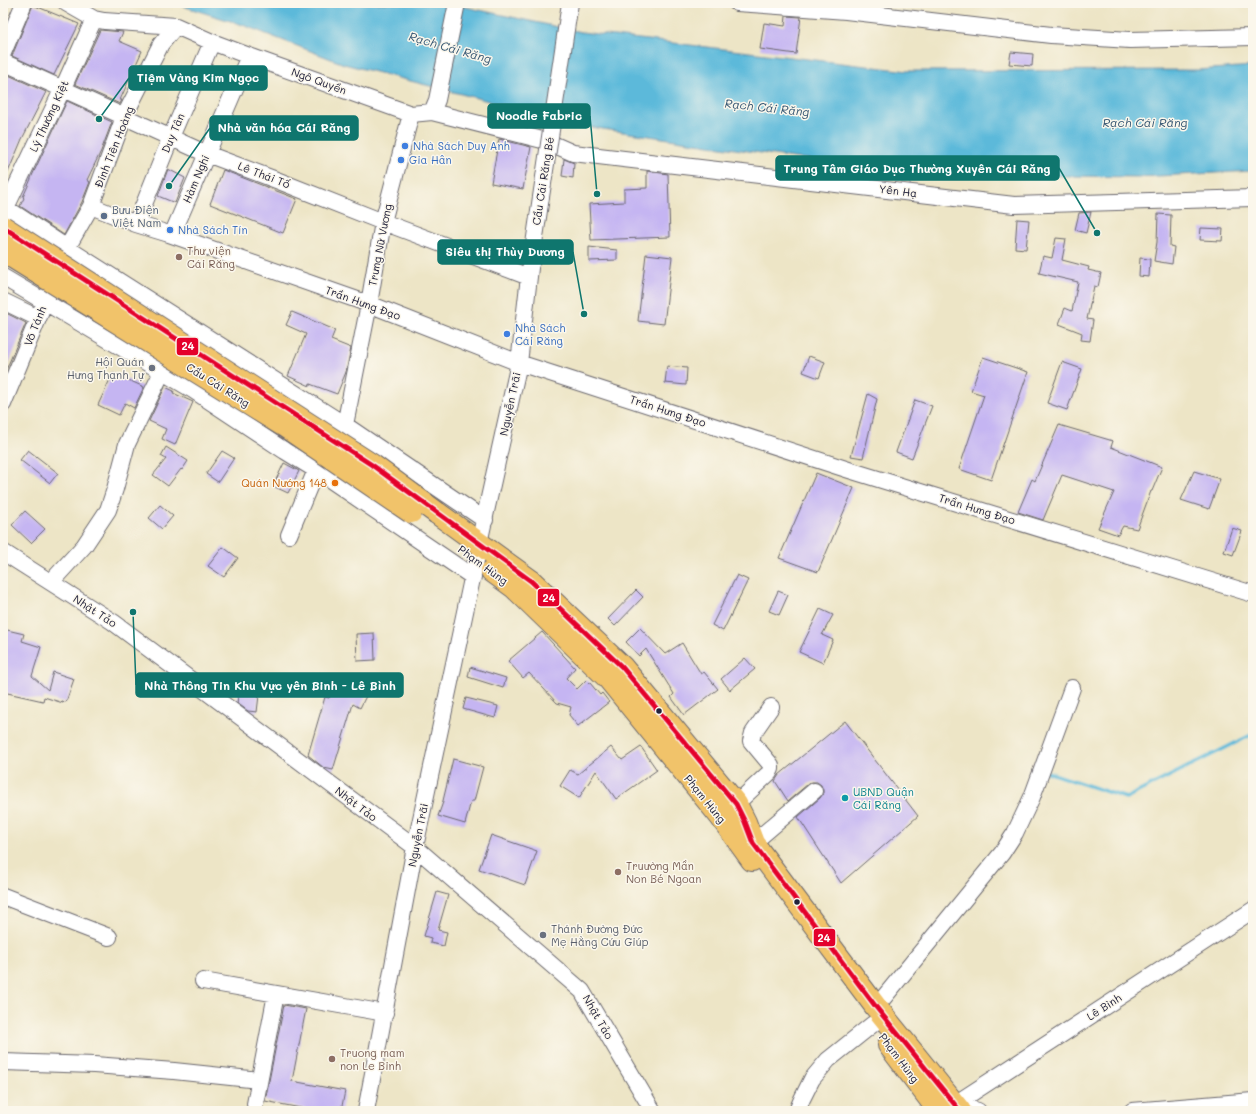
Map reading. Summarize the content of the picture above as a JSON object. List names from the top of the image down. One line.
{"streets":{"highway":["Cầu Cái Răng","Phạm Hùng"],"street":["Ngô Quyền","Lý Thường Kiệt","Duy Tân","Đinh Tiên Hoàng","Lê Thái Tổ","Hàm Nghi","Cầu Cái Răng Bé","Yên Hạ","Trưng Nữ Vương","Trần Hưng Đạo","Võ Tánh","Nguyễn Trãi","Nhật Tảo","Lê Bình"]},"crossings":[["Ngô Quyền","Lý Thường Kiệt"],["Ngô Quyền","Duy Tân"],["Ngô Quyền","Đinh Tiên Hoàng"],["Ngô Quyền","Hàm Nghi"],["Ngô Quyền","Yên Hạ"],["Ngô Quyền","Trưng Nữ Vương"],["Lý Thường Kiệt","Lê Thái Tổ"],["Lý Thường Kiệt","Cầu Cái Răng"],["Duy Tân","Lê Thái Tổ"],["Duy Tân","Trần Hưng Đạo"],["Đinh Tiên Hoàng","Lê Thái Tổ"],["Đinh Tiên Hoàng","Trần Hưng Đạo"],["Đinh Tiên Hoàng","Võ Tánh"],["Lê Thái Tổ","Hàm Nghi"],["Lê Thái Tổ","Cầu Cái Răng Bé"],["Lê Thái Tổ","Trưng Nữ Vương"],["Lê Thái Tổ","Nguyễn Trãi"],["Hàm Nghi","Trần Hưng Đạo"],["Cầu Cái Răng Bé","Nguyễn Trãi"],["Trưng Nữ Vương","Trần Hưng Đạo"],["Trần Hưng Đạo","Nguyễn Trãi"],["Cầu Cái Răng","Phạm Hùng"],["Nguyễn Trãi","Phạm Hùng"],["Nguyễn Trãi","Nhật Tảo"],["Phạm Hùng","Lê Bình"]],"water":["Rạch Cái Răng"],"places":["Tiệm Vàng Kim Ngọc","Nhà Sách Duy Anh","Gia Hân","Nhà văn hóa Cái Răng","Noodle Fabric","Bưu Điện Việt Nam","Nhà Sách Tín","Trung Tâm Giáo Dục Thường Xuyên Cái Răng","Thư viện Cái Răng","Siêu thị Thùy Dương","Nhà Sách Cái Răng","Hội Quán Hưng Thạnh Tự","Quán Nướng 148","Nhà Thông Tin Khu Vực yên Binh - Lê Bình","UBND Quận Cái Răng","Truường Mần Non Bé Ngoan","Thánh Đường Đức Mẹ Hằng Cứu Giúp","Truong mam non Le Binh"],"lines":["transit line 24"]}
